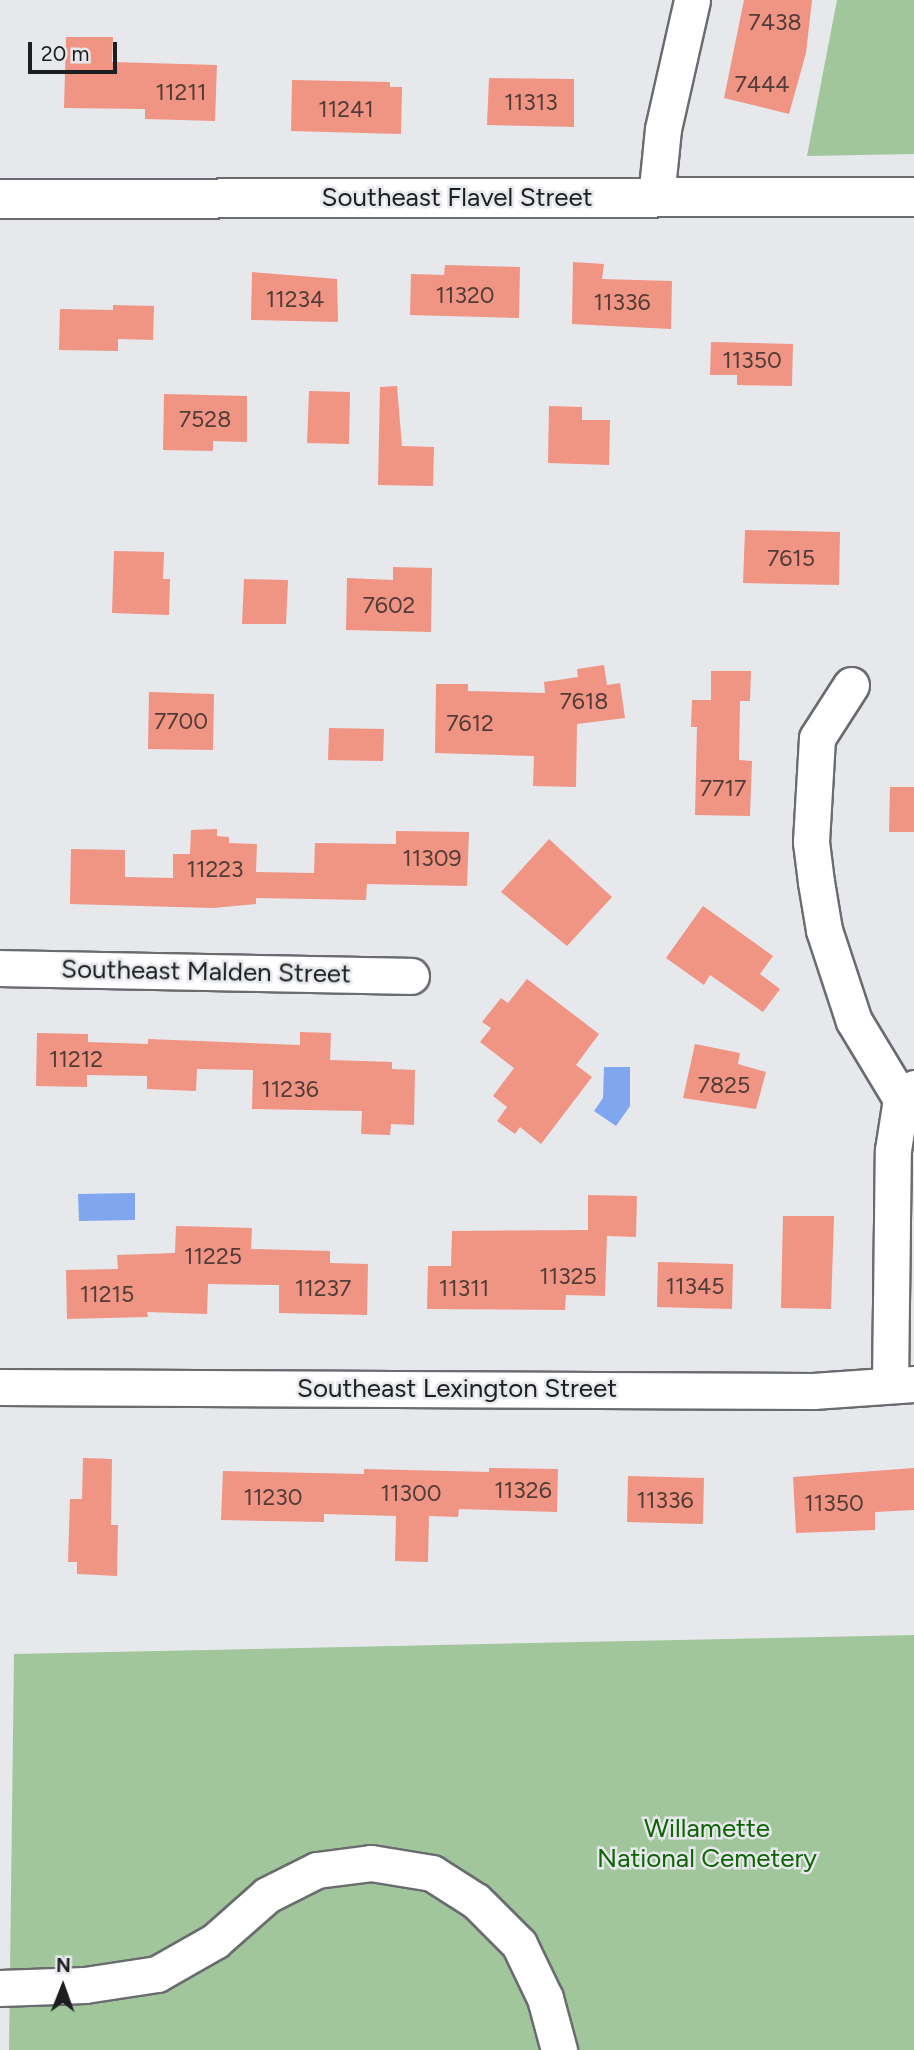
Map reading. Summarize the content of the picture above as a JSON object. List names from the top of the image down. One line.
{"streets":{"street":["Southeast Flavel Street","Southeast Malden Street","Southeast Lexington Street"]},"parks":["Willamette National Cemetery"],"house_numbers":["7438","7444","11211","11313","11241","11320","11234","11336","11350","7528","7615","7602","7618","7700","7612","7717","11309","11223","11212","7825","11236","11225","11325","11345","11237","11311","11215","11326","11300","11230","11336","11350"],"scale_bar":"20 m","north":"top"}
